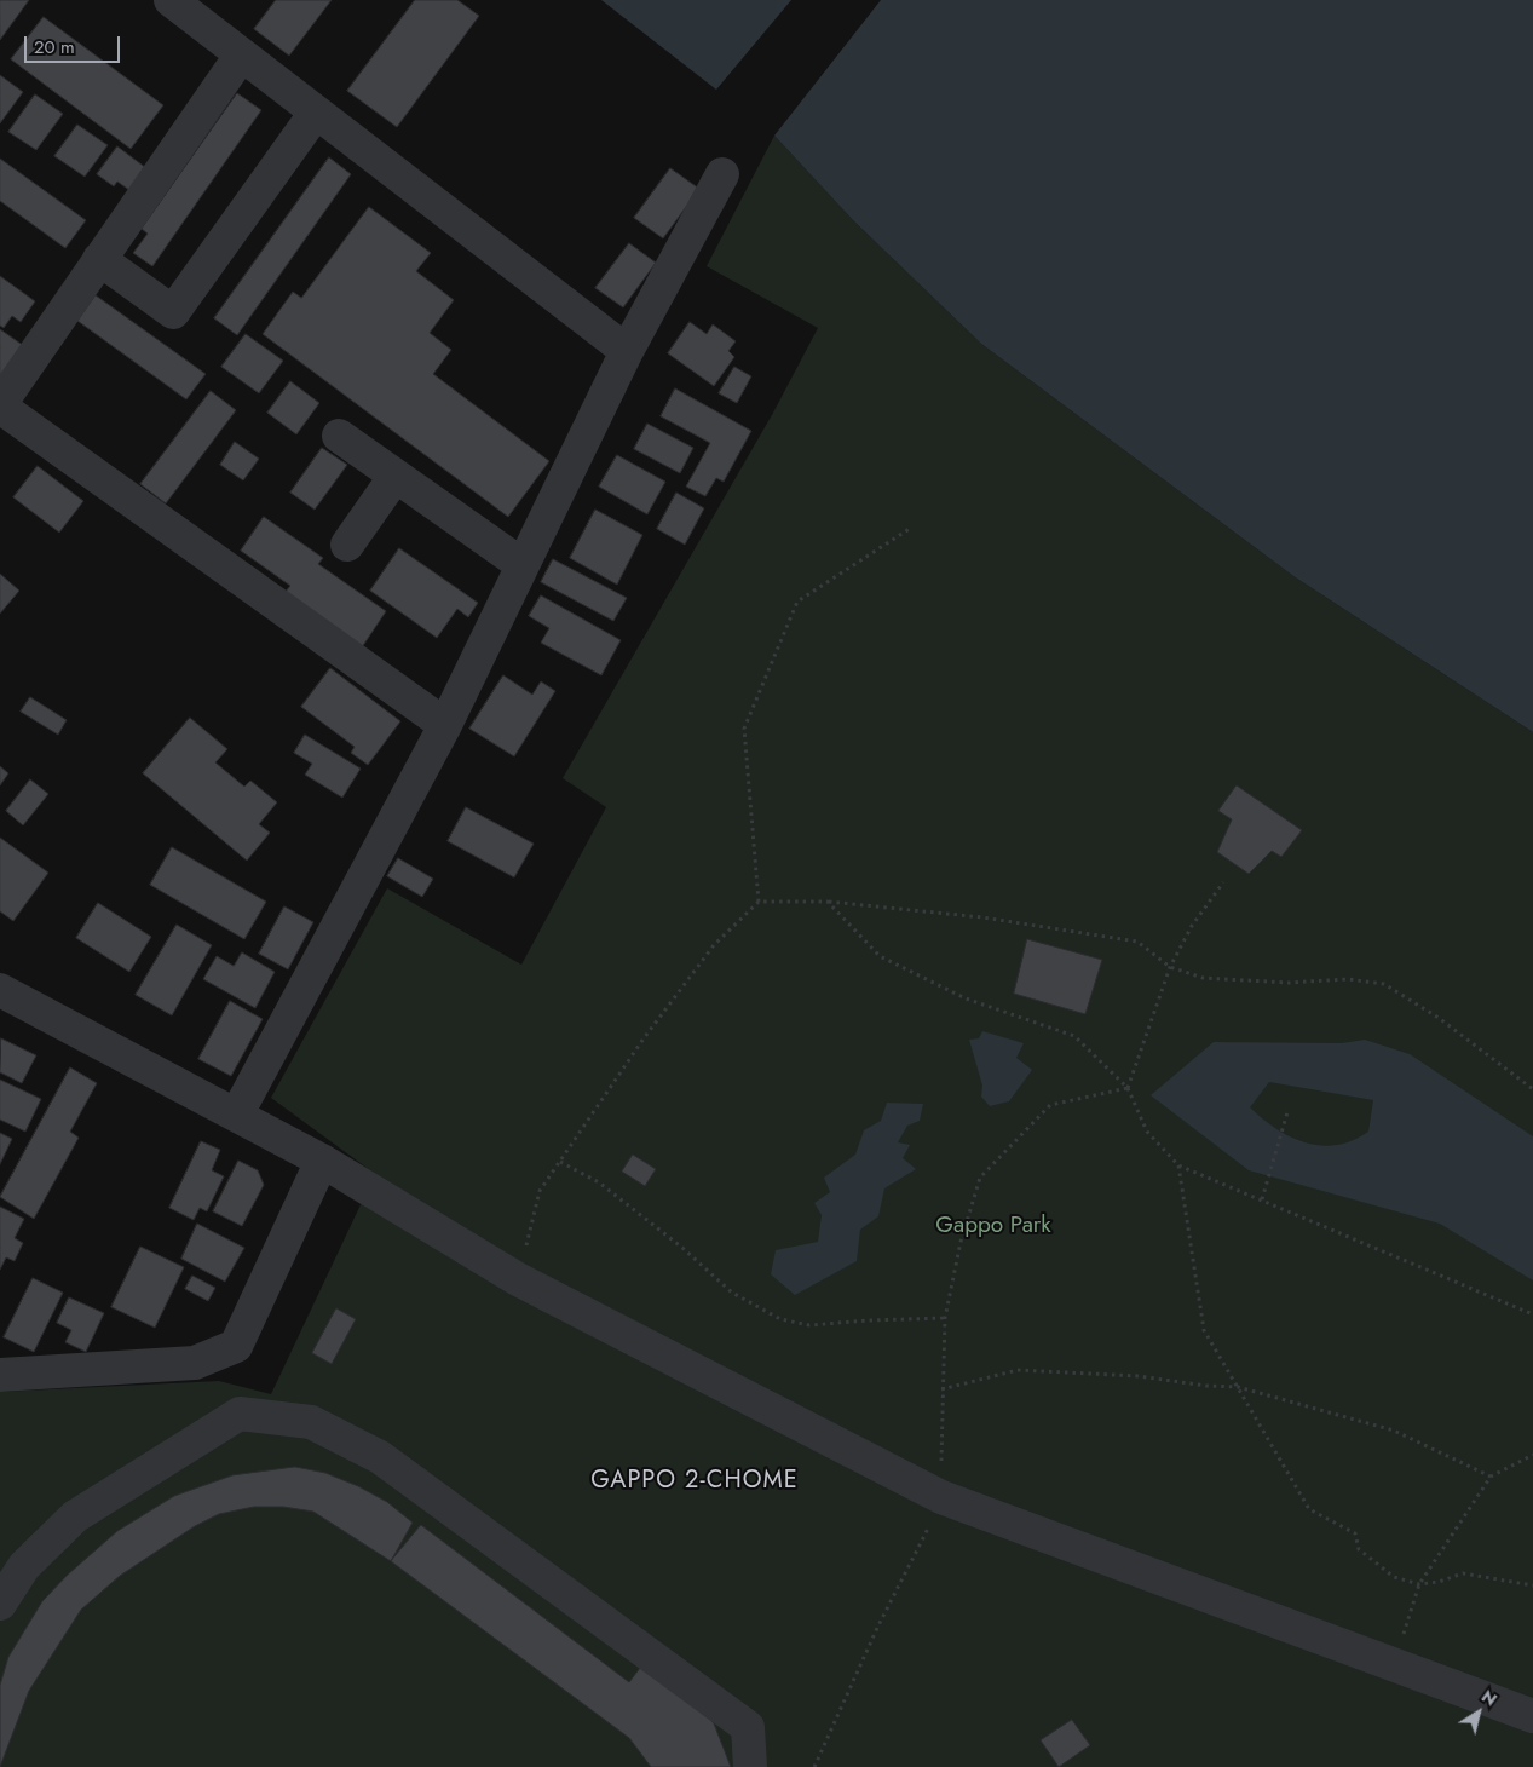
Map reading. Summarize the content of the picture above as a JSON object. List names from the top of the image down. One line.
{"districts":["GAPPO 2-CHOME"],"parks":["Gappo Park"],"scale_bar":"20 m","north":"top right"}
